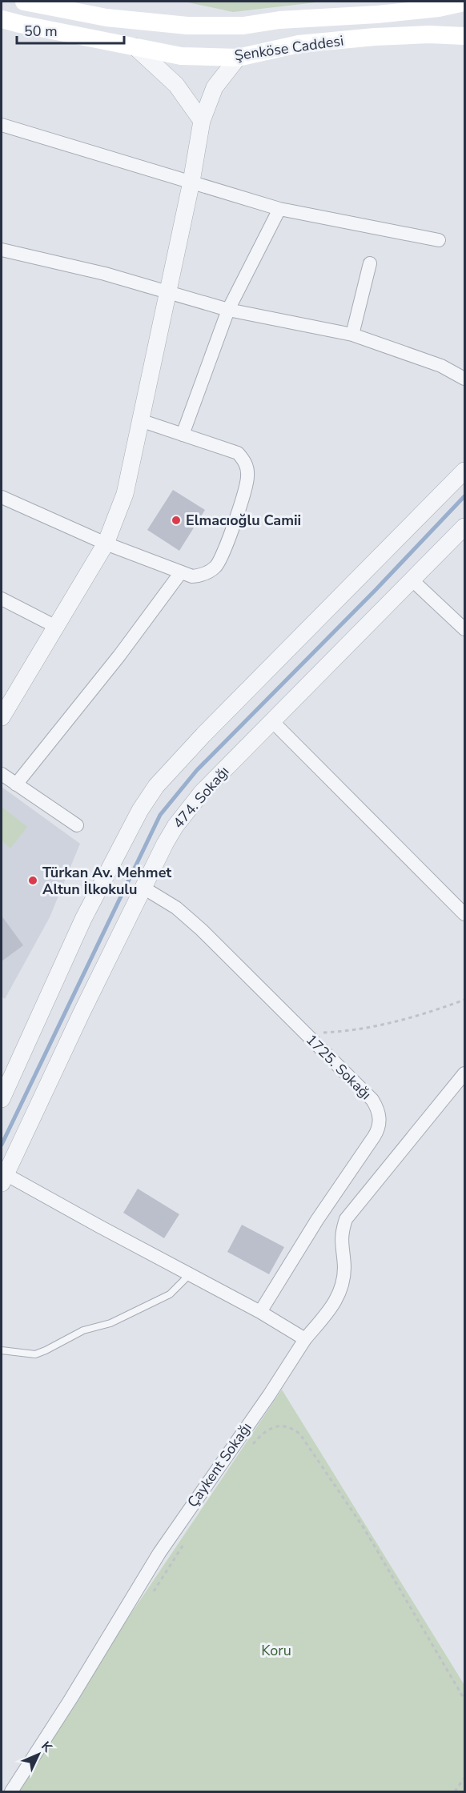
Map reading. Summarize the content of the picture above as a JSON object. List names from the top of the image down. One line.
{"streets":{"main road":["Şenköse Caddesi"],"street":["474. Sokağı","1725. Sokağı","Çaykent Sokağı"]},"crossings":[["474. Sokağı","1725. Sokağı"]],"parks":["Koru"],"places":["Elmacıoğlu Camii","Türkan Av. Mehmet Altun İlkokulu"],"scale_bar":"50 m","north":"top right"}
